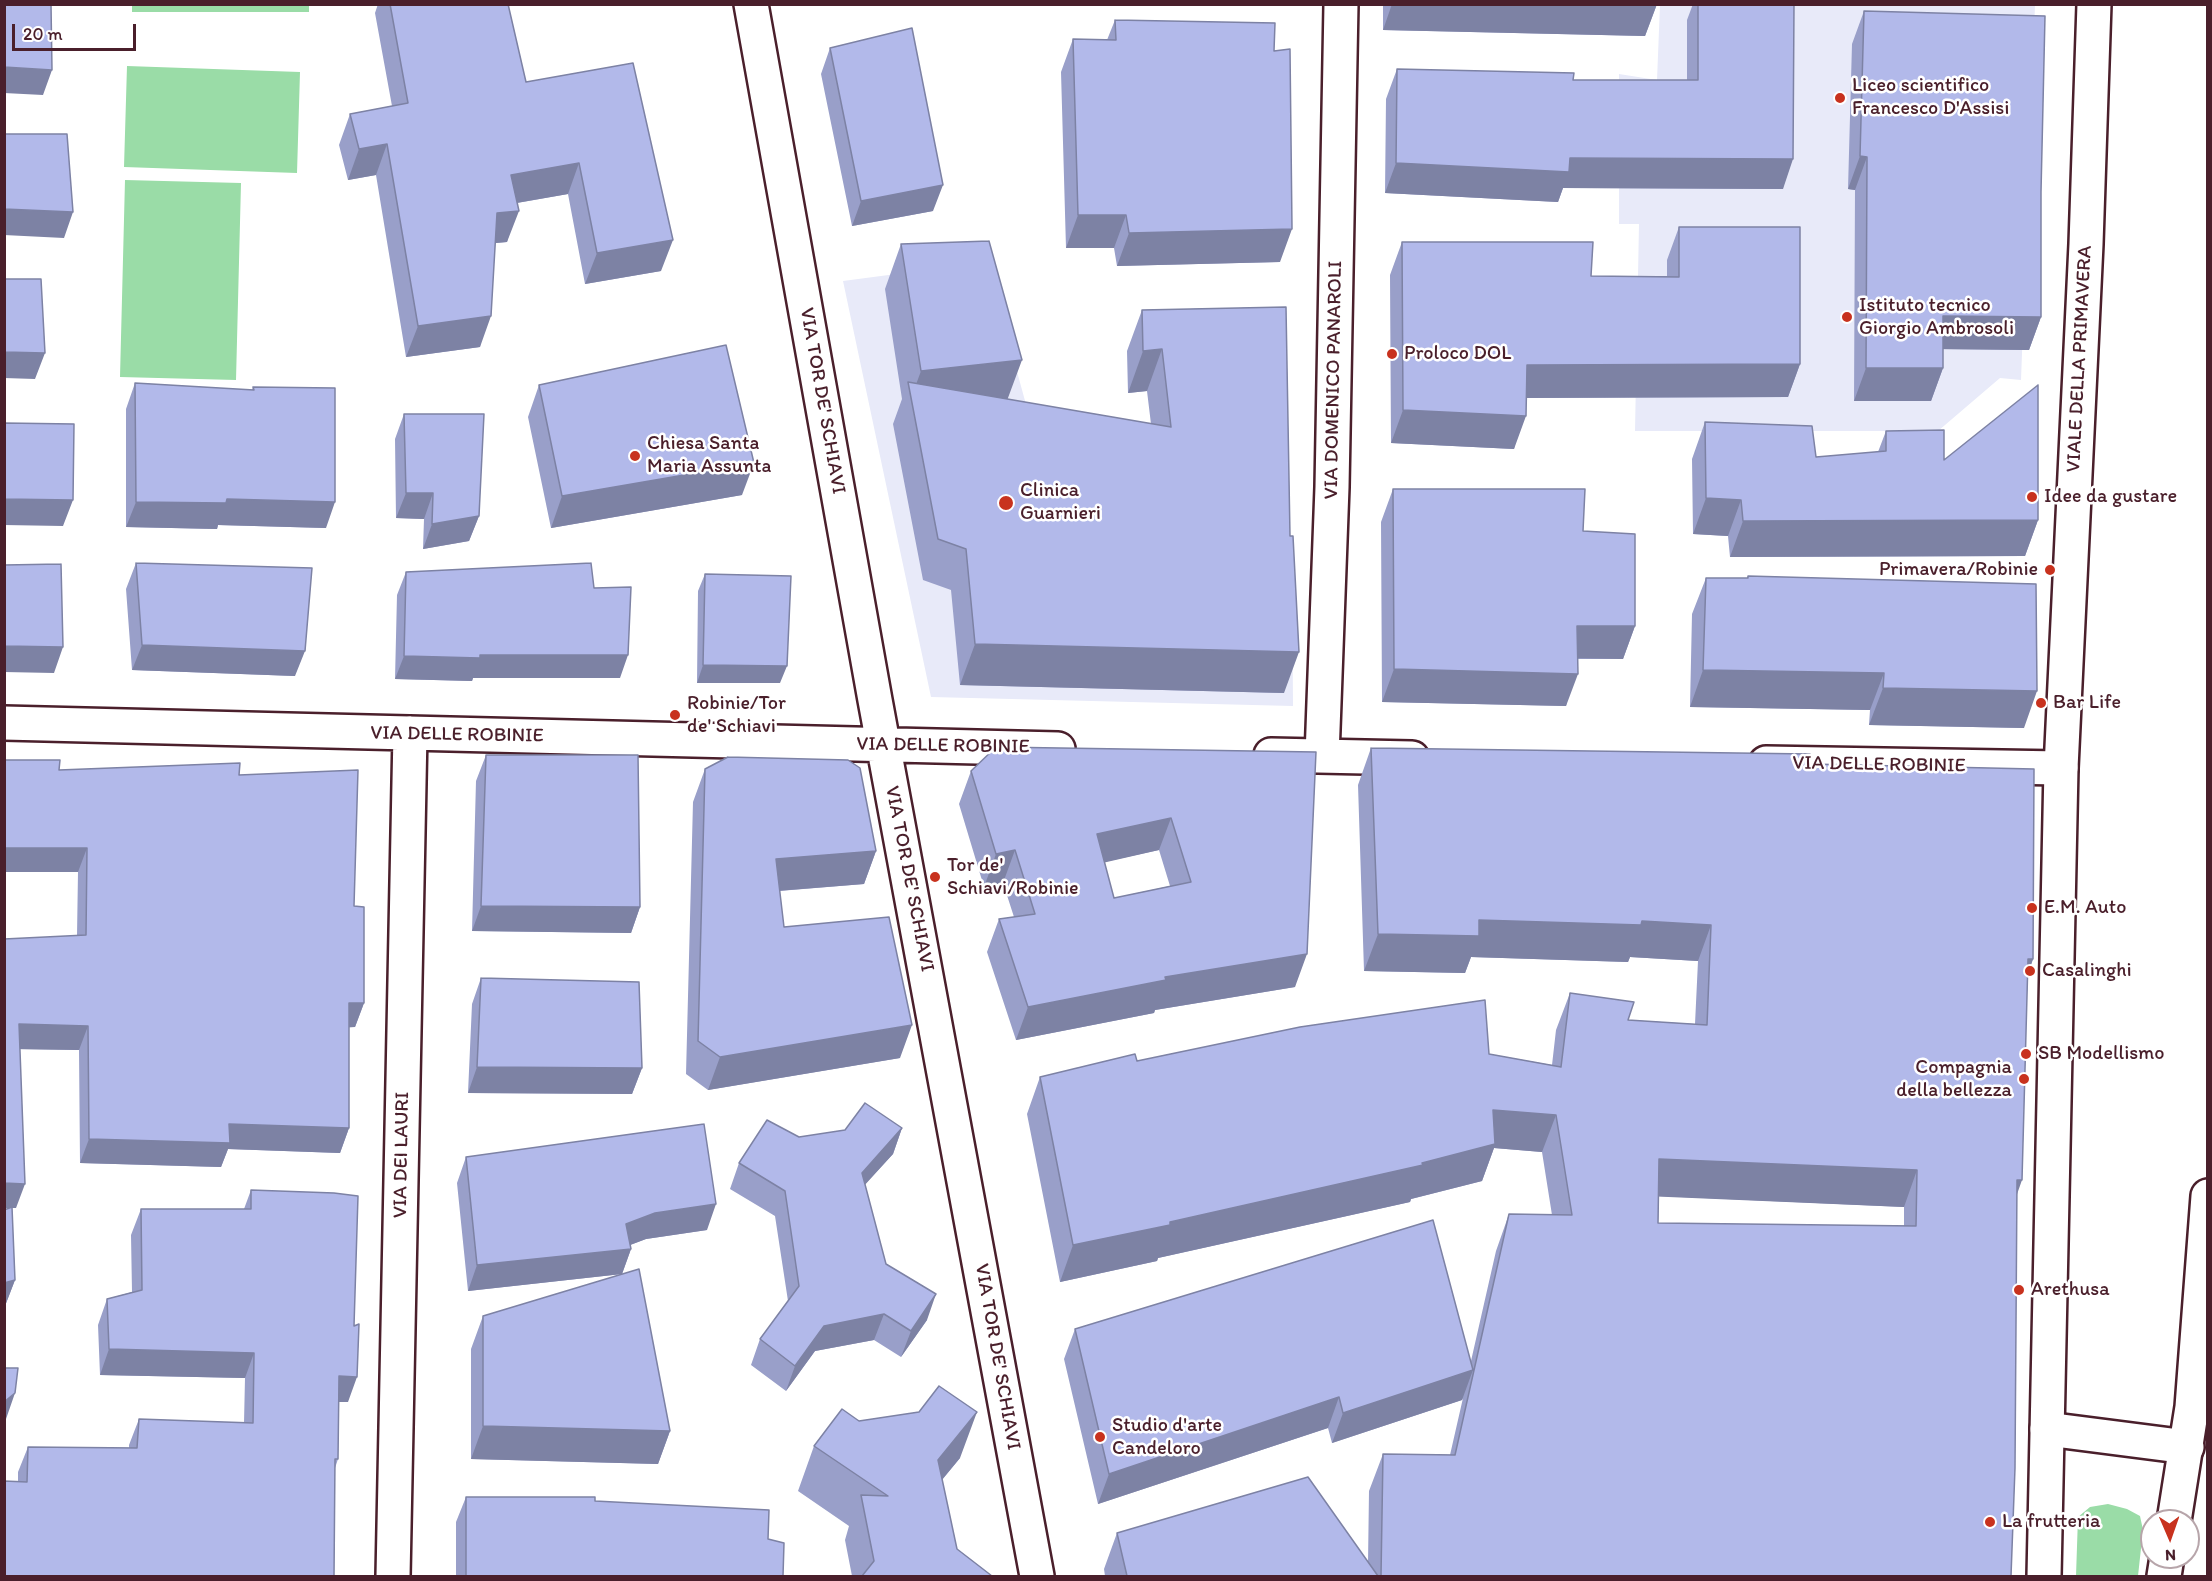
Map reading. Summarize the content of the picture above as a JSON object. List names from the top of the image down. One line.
{"streets":{"street":["VIALE DELLA PRIMAVERA","VIA DOMENICO PANAROLI","VIA TOR DE' SCHIAVI","VIA DELLE ROBINIE","VIA DEI LAURI"]},"crossings":[["VIALE DELLA PRIMAVERA","VIA DELLE ROBINIE"],["VIA TOR DE' SCHIAVI","VIA DELLE ROBINIE"],["VIA DELLE ROBINIE","VIA DEI LAURI"]],"places":["Liceo scientifico Francesco D'Assisi","Istituto tecnico Giorgio Ambrosoli","Proloco DOL","Chiesa Santa Maria Assunta","Idee da gustare","Clinica Guarnieri","Primavera/Robinie","Bar Life","Robinie/Tor de' Schiavi","Tor de' Schiavi/Robinie","E.M. Auto","Casalinghi","SB Modellismo","Compagnia della bellezza","Arethusa","Studio d'arte Candeloro","La frutteria"],"scale_bar":"20 m","north":"bottom"}
